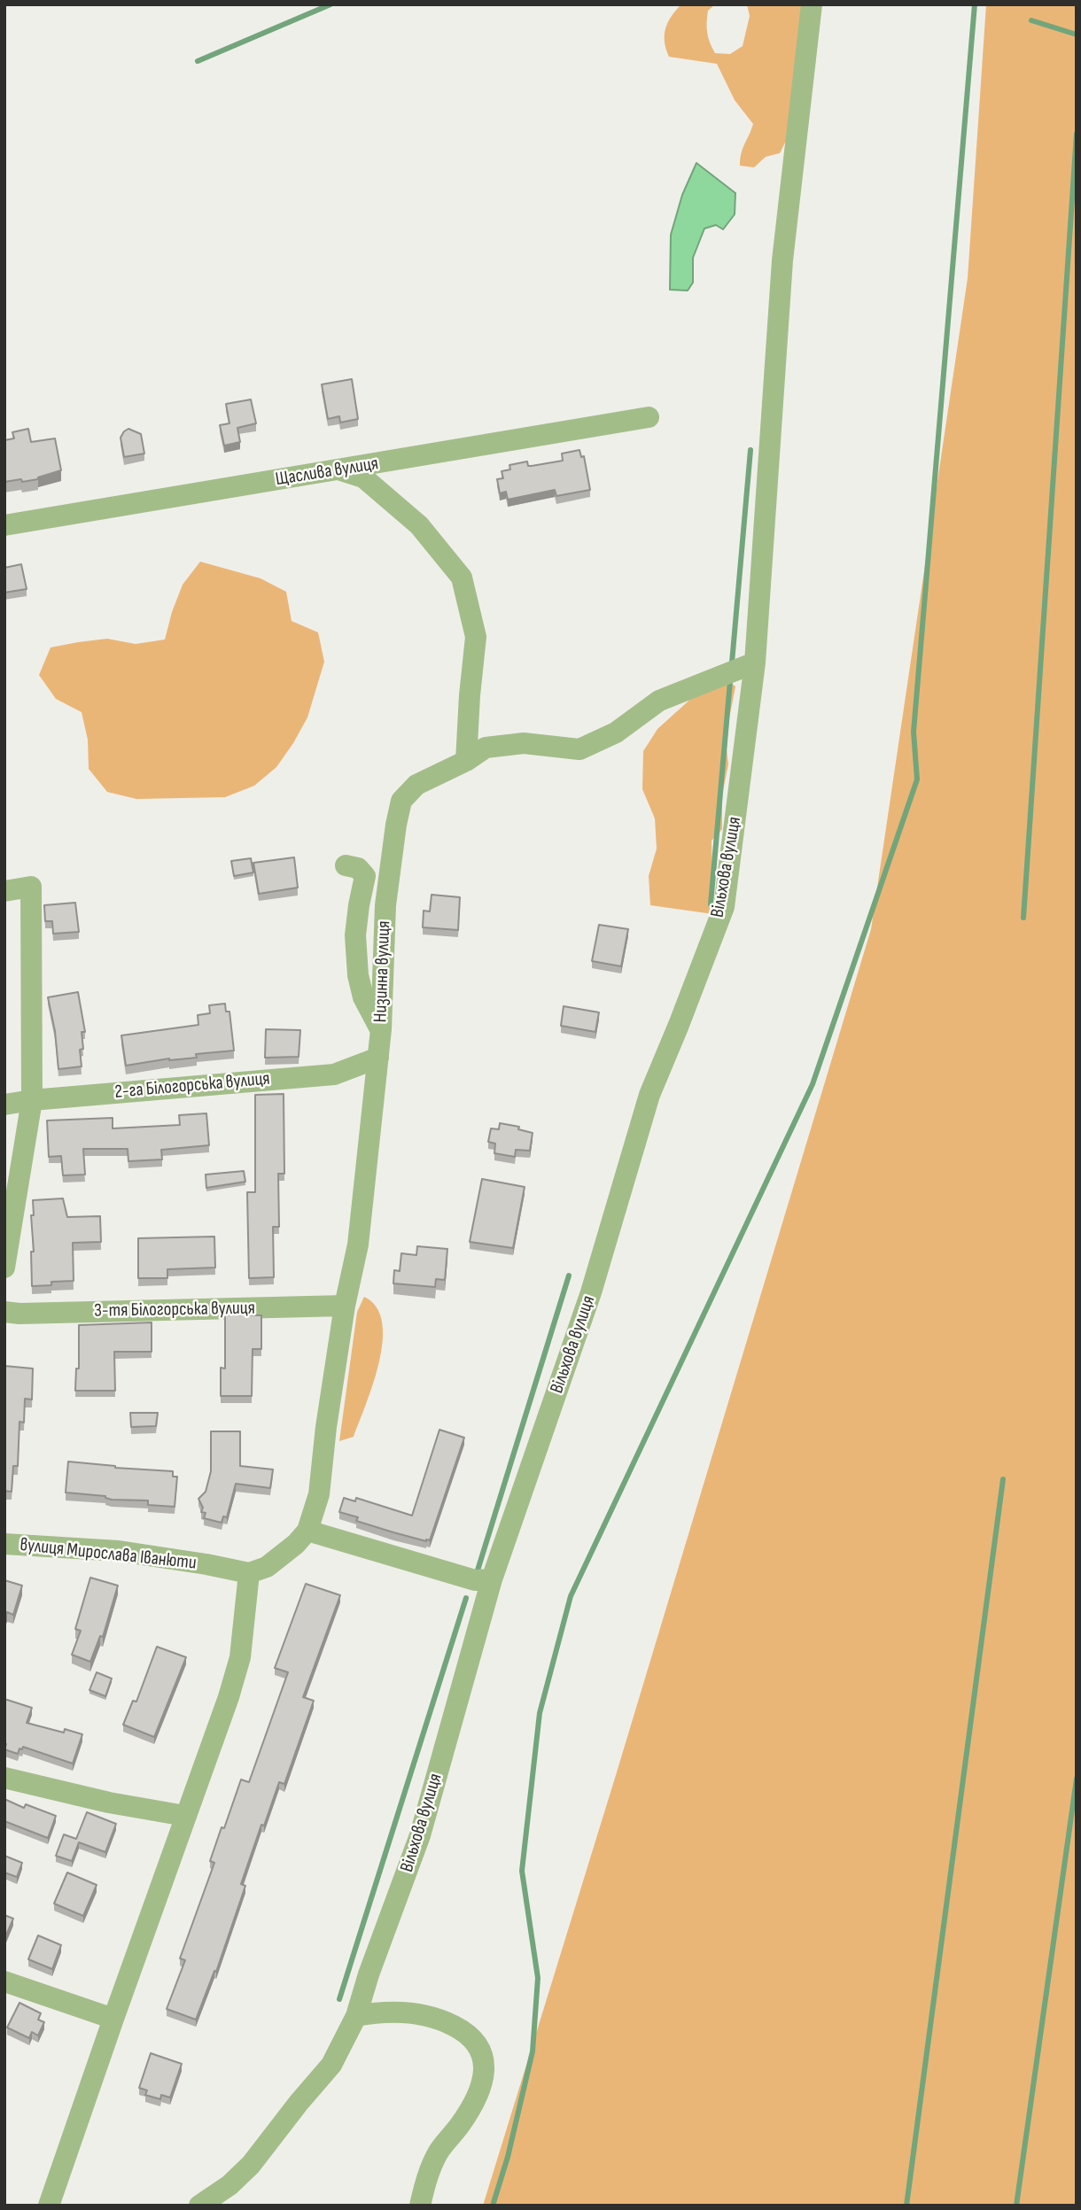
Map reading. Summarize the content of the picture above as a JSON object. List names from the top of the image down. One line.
{"streets":{"street":["Щаслива вулиця","Вільхова вулиця","Низинна вулиця","2-га Білогорська вулиця","3-тя Білогорська вулиця","вулиця Мирослава Іванюти"]},"crossings":[["Вільхова вулиця","Низинна вулиця"],["Низинна вулиця","2-га Білогорська вулиця"],["Низинна вулиця","3-тя Білогорська вулиця"]]}
